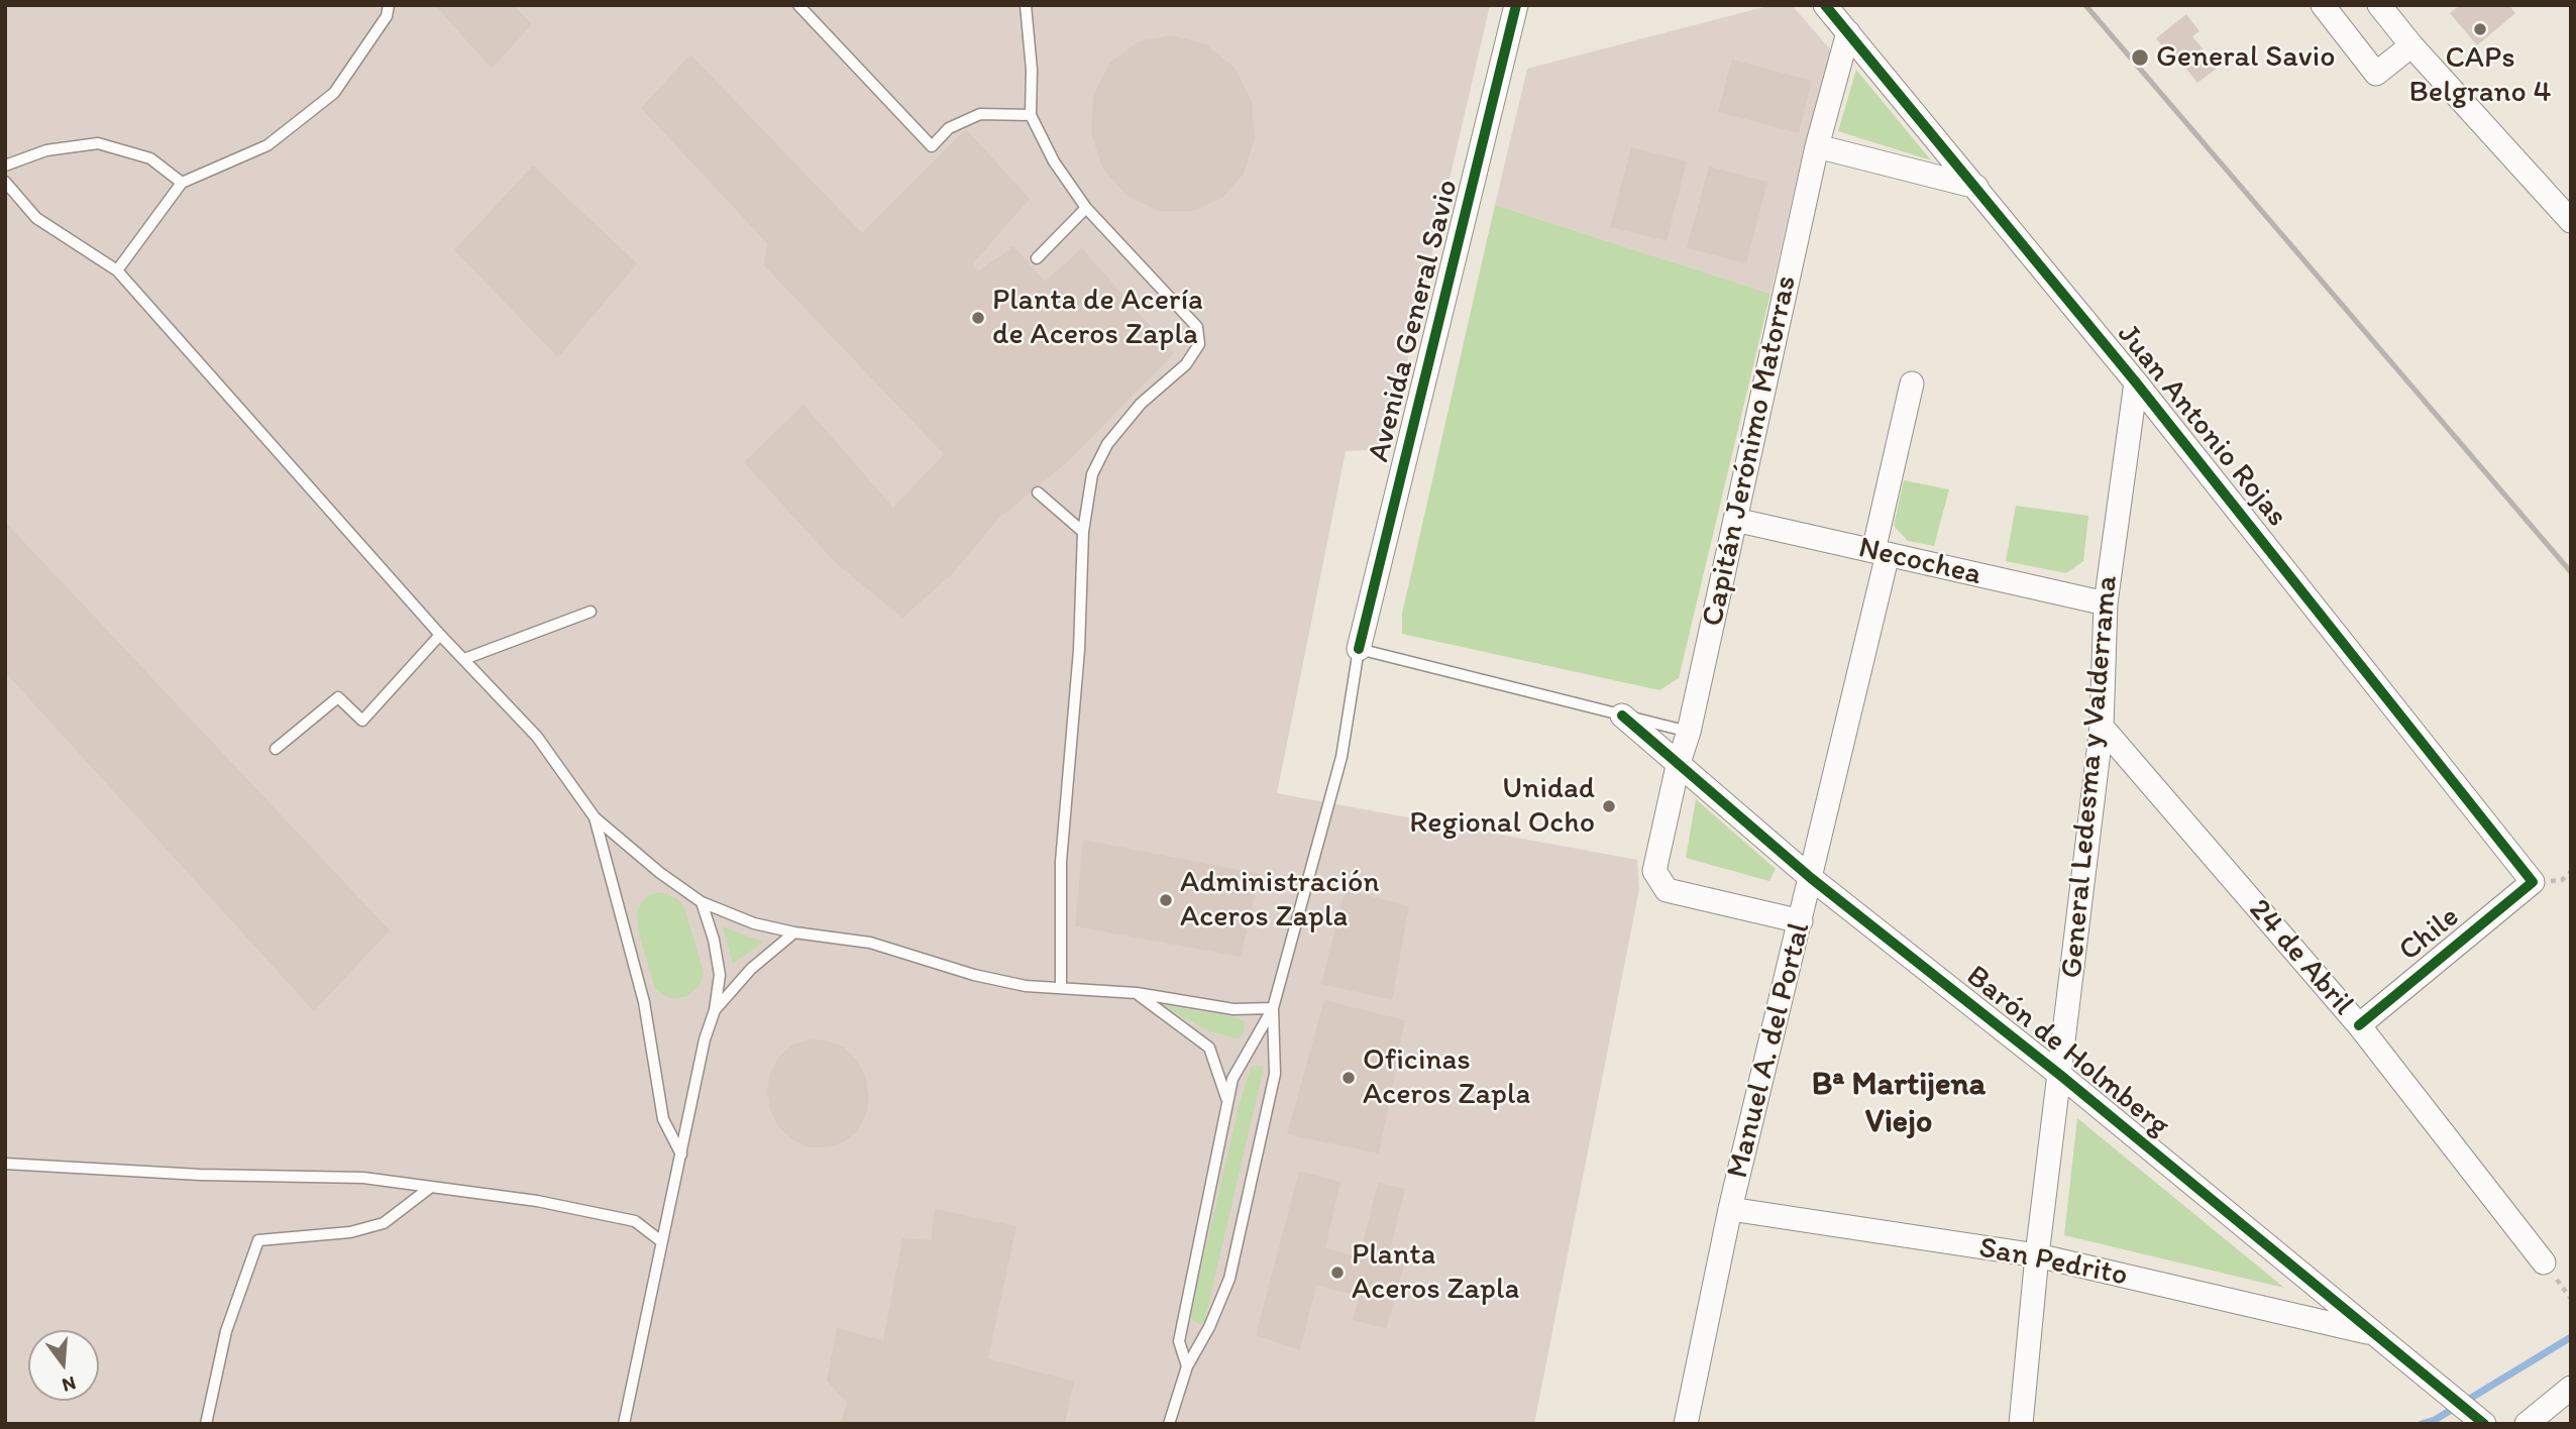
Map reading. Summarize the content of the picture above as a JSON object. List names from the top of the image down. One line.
{"streets":{"street":["Avenida General Savio","Juan Antonio Rojas","Capitán Jerónimo Matorras","Necochea","General Ledesma y Valderrama","Chile","24 de Abril","Manuel A. del Portal","Barón de Holmberg","San Pedrito"]},"crossings":[["Juan Antonio Rojas","Capitán Jerónimo Matorras"],["Juan Antonio Rojas","General Ledesma y Valderrama"],["Juan Antonio Rojas","Chile"],["Capitán Jerónimo Matorras","Necochea"],["Capitán Jerónimo Matorras","Manuel A. del Portal"],["Capitán Jerónimo Matorras","Barón de Holmberg"],["Necochea","General Ledesma y Valderrama"],["Necochea","Manuel A. del Portal"],["General Ledesma y Valderrama","24 de Abril"],["General Ledesma y Valderrama","Barón de Holmberg"],["General Ledesma y Valderrama","San Pedrito"],["Chile","24 de Abril"],["Manuel A. del Portal","Barón de Holmberg"],["Manuel A. del Portal","San Pedrito"],["Barón de Holmberg","San Pedrito"]],"districts":["Bª Martijena Viejo"],"places":["CAPs Belgrano 4","General Savio","Planta de Acería de Aceros Zapla","Unidad Regional Ocho","Administración Aceros Zapla","Oficinas Aceros Zapla","Planta Aceros Zapla"],"north":"bottom"}
